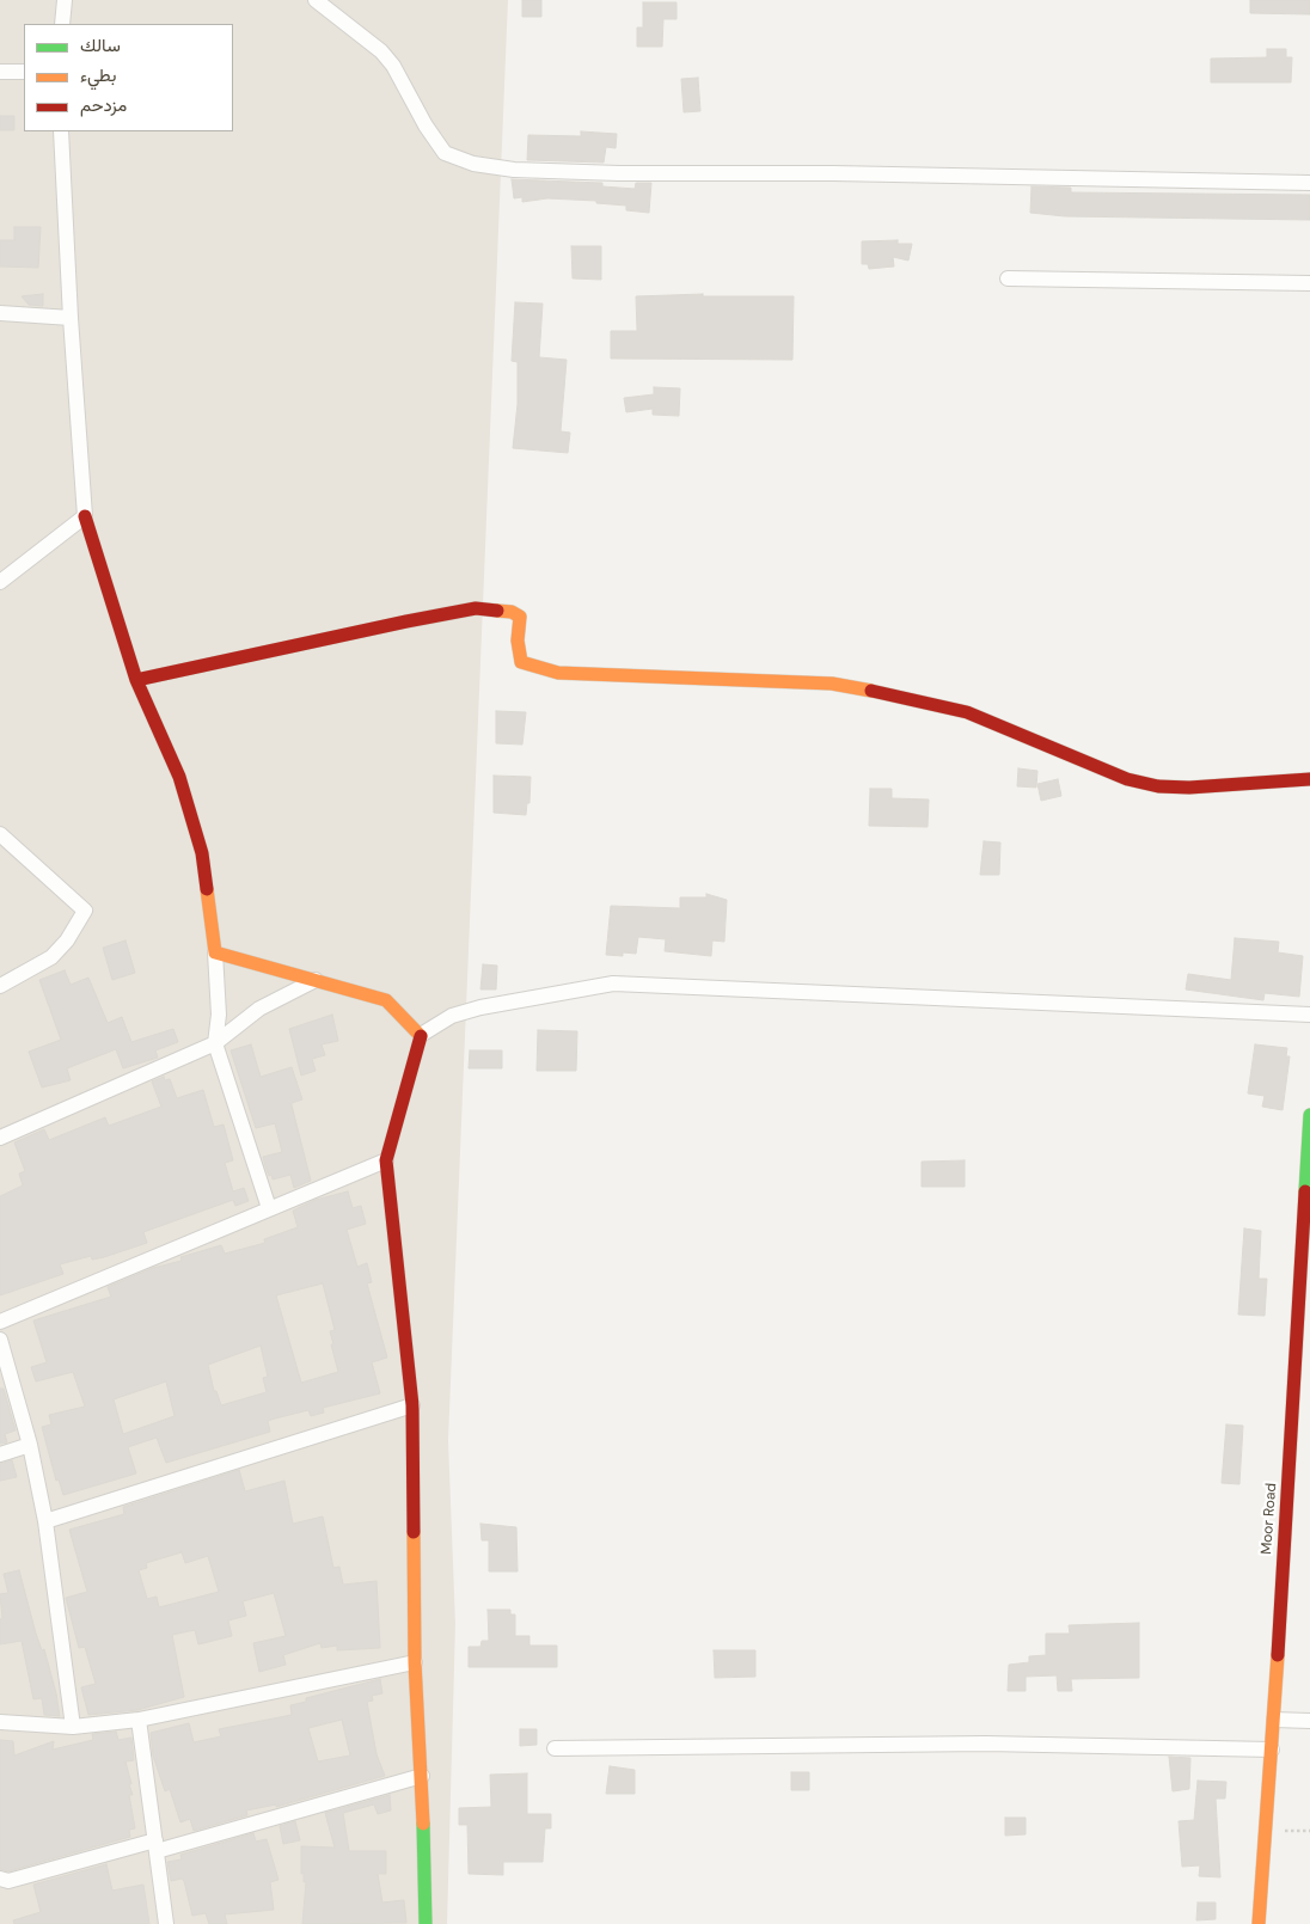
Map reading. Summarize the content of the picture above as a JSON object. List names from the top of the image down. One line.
{"streets":{"street":["Moor Road"]},"legend":["سالك","بطيء","مزدحم"]}
